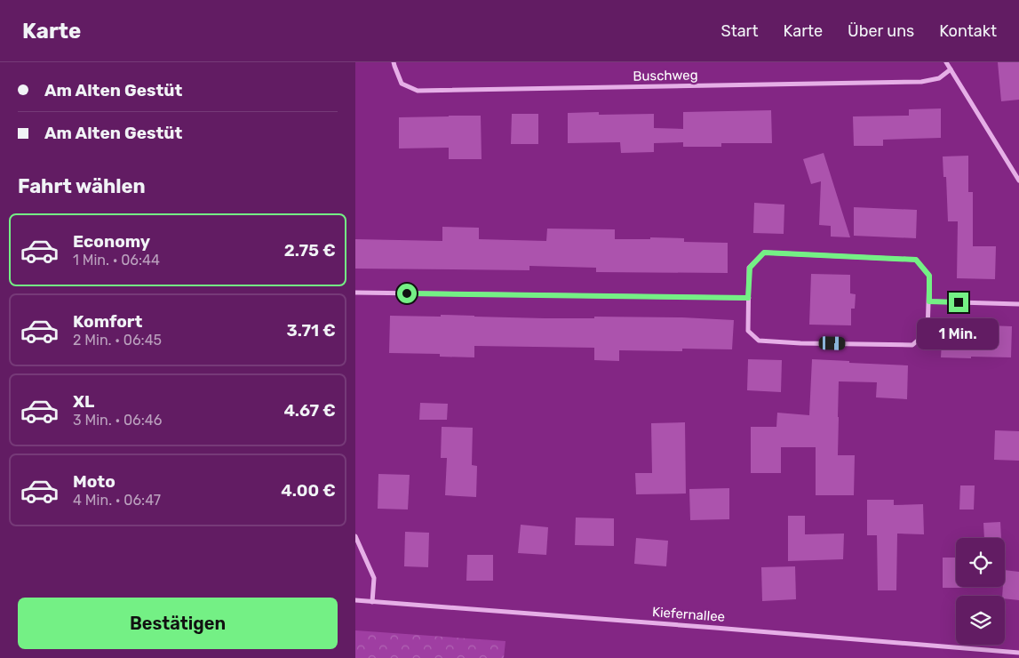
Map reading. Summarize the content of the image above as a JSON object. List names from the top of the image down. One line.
{"streets":{"street":["Buschweg","Kiefernallee"]},"page":{"header":"Karte","nav":["Start","Karte","Über uns","Kontakt"],"banner":["Am Alten Gestüt","Am Alten Gestüt"],"heading":"Fahrt wählen","list":[{"name":"Economy","note":"1 Min. · 06:44","value":"2.75 €"},{"name":"Komfort","note":"2 Min. · 06:45","value":"3.71 €"},{"name":"XL","note":"3 Min. · 06:46","value":"4.67 €"},{"name":"Moto","note":"4 Min. · 06:47","value":"4.00 €"}],"bubble":"1 Min.","buttons":"Bestätigen"}}
